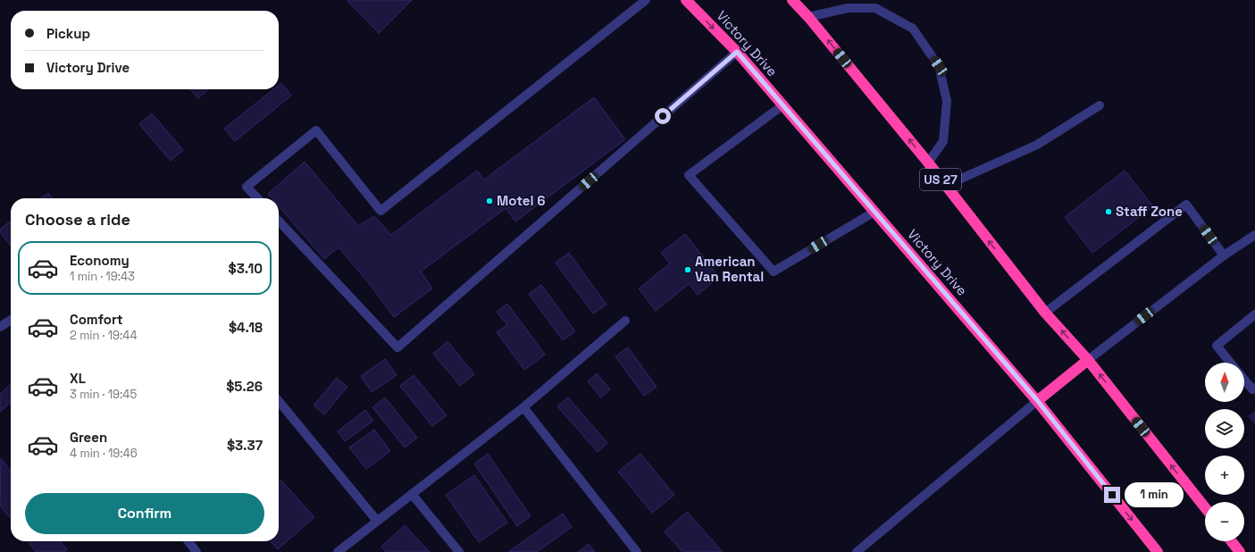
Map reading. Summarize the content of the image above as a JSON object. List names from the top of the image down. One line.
{"streets":{"highway":["Victory Drive","US 27"]},"places":["Motel 6","Staff Zone","American Van Rental"],"north":"top","page":{"banner":["Pickup","Victory Drive"],"heading":"Choose a ride","list":[{"name":"Economy","note":"1 min · 19:43","value":"$3.10"},{"name":"Comfort","note":"2 min · 19:44","value":"$4.18"},{"name":"XL","note":"3 min · 19:45","value":"$5.26"},{"name":"Green","note":"4 min · 19:46","value":"$3.37"}],"map_buttons":["+","−"],"bubble":"1 min","buttons":"Confirm"}}
